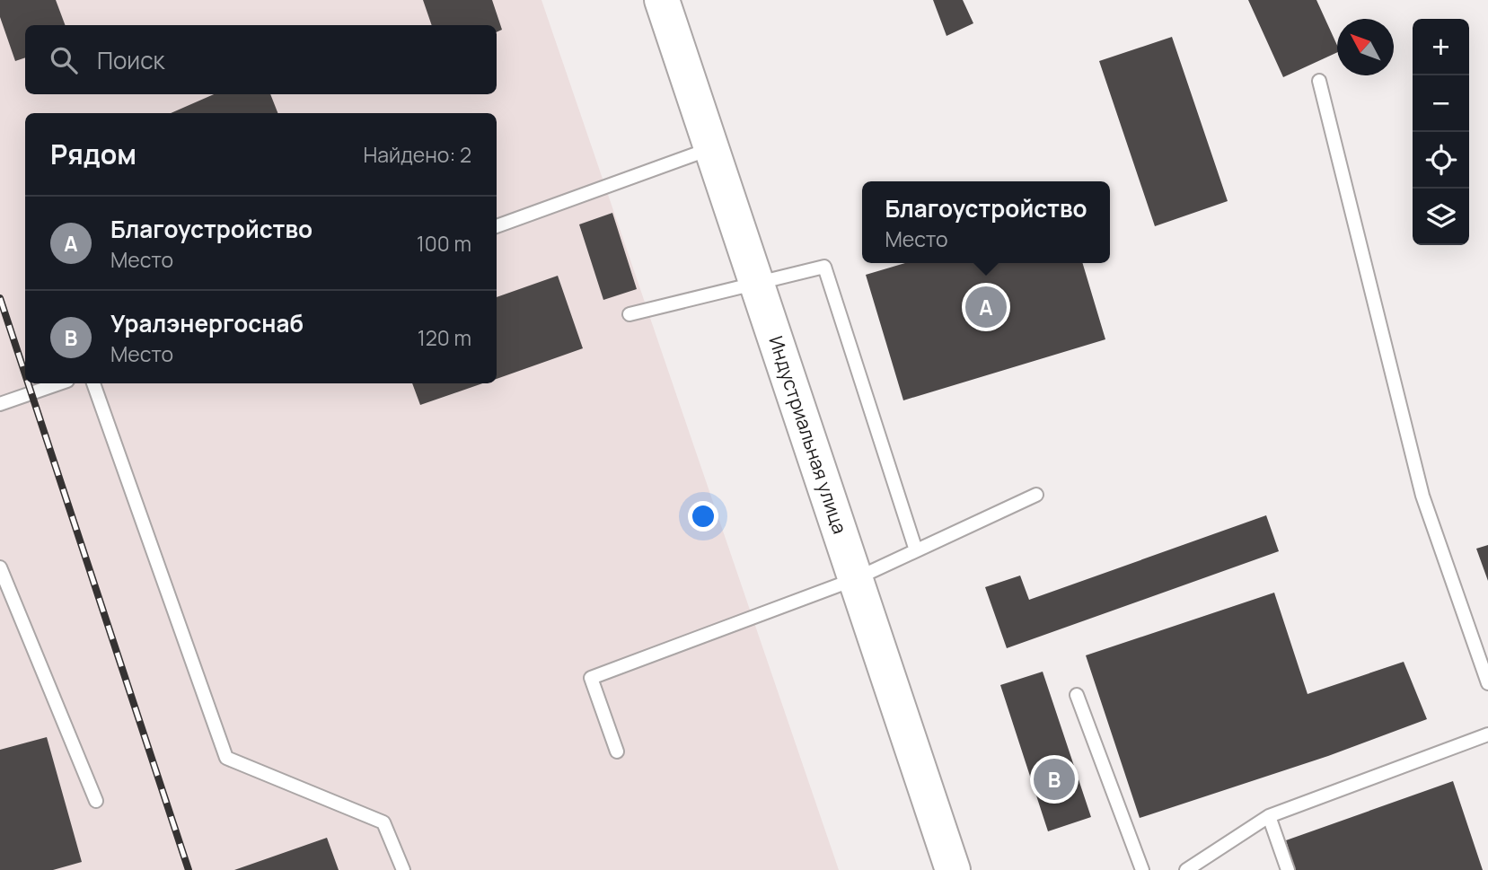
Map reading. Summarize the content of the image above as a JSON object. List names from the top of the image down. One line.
{"streets":{"main road":["Индустриальная улица"]},"north":"top left","page":{"map_buttons":["+","−"],"search":"Поиск","heading":["Рядом","Найдено: 2"],"popup":["Благоустройство","Место"],"list":[{"mark":"A","name":"Благоустройство","note":"Место","value":"100 m"},{"mark":"B","name":"Уралэнергоснаб","note":"Место","value":"120 m"}],"pins":["A","B"]}}
